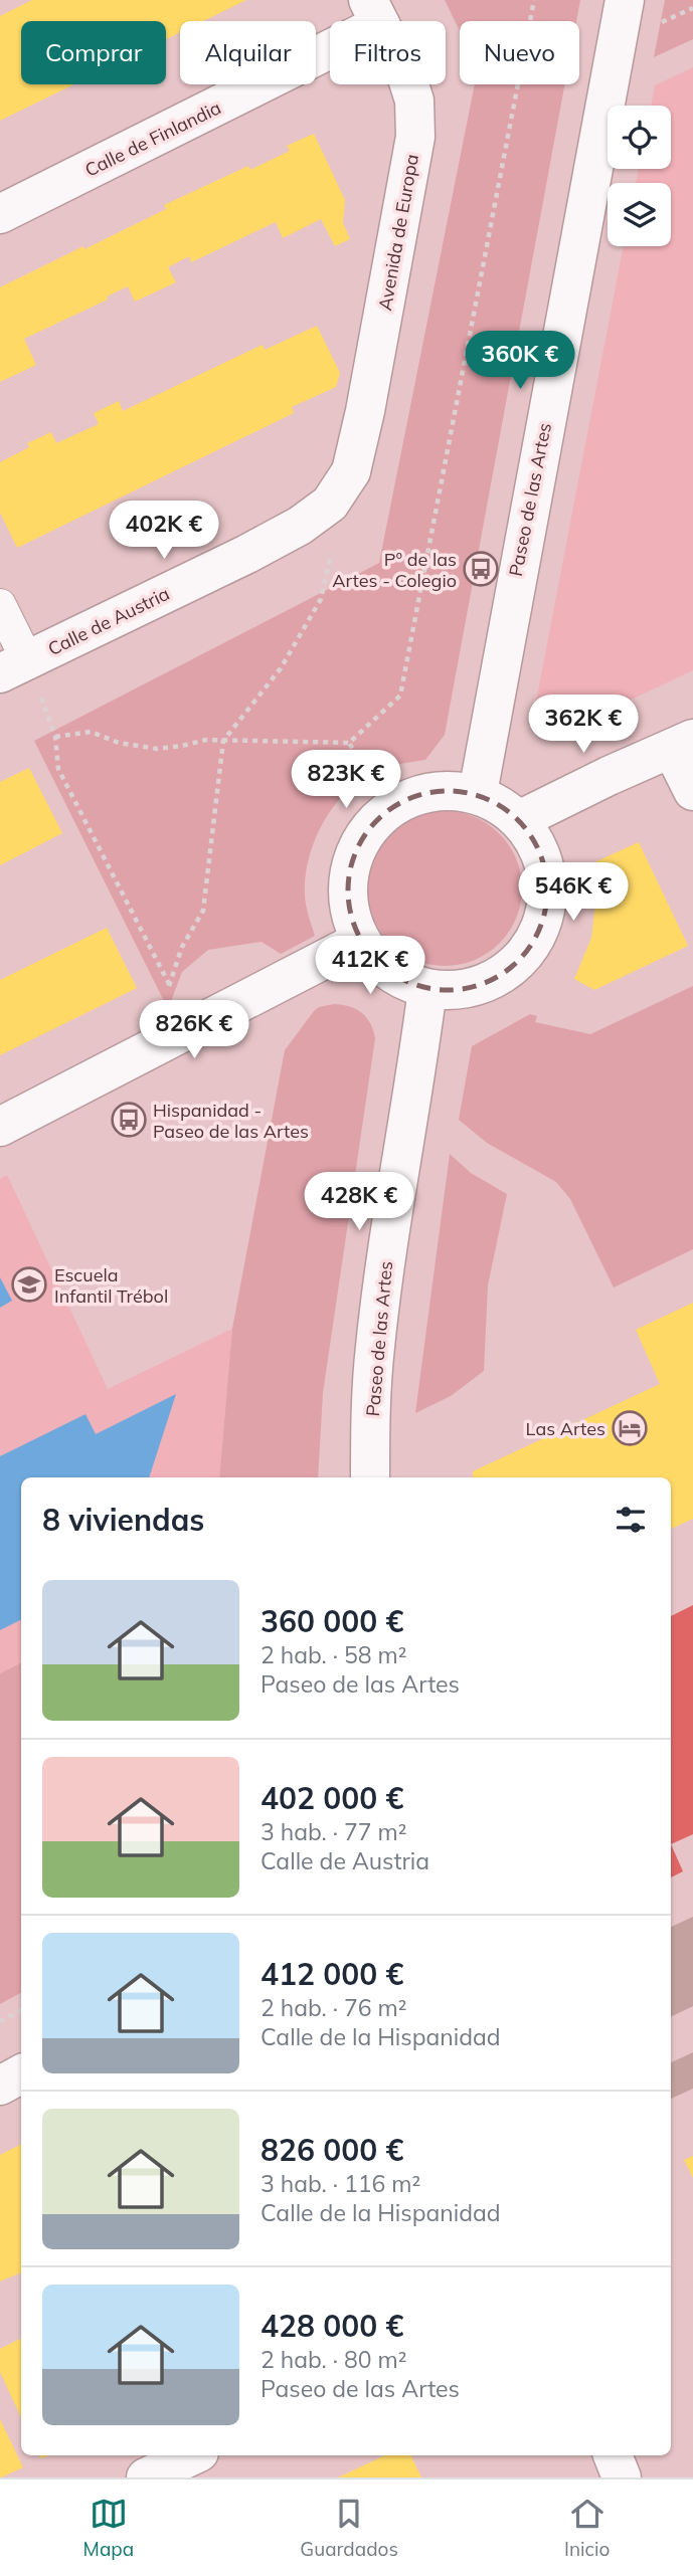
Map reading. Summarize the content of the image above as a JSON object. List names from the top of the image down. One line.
{"streets":{"street":["Calle de Finlandia","Avenida de Europa","Paseo de las Artes","Calle de Austria"]},"crossings":[["Calle de Finlandia","Avenida de Europa"],["Avenida de Europa","Calle de Austria"]],"places":{"bus stop":["Pº de las Artes - Colegio","Hispanidad - Paseo de las Artes"],"school or university":["Escuela Infantil Trébol"],"hotel":["Las Artes"]},"page":{"chip":["Comprar","Alquilar","Filtros","Nuevo"],"price":["360K €","402K €","362K €","823K €","546K €","412K €","826K €","428K €"],"heading":"8 viviendas","list":[{"name":"360 000 €","note":"2 hab. · 58 m² · Paseo de las Artes"},{"name":"402 000 €","note":"3 hab. · 77 m² · Calle de Austria"},{"name":"412 000 €","note":"2 hab. · 76 m² · Calle de la Hispanidad"},{"name":"826 000 €","note":"3 hab. · 116 m² · Calle de la Hispanidad"},{"name":"428 000 €","note":"2 hab. · 80 m² · Paseo de las Artes"}],"tabs":["Mapa","Guardados","Inicio"]}}
